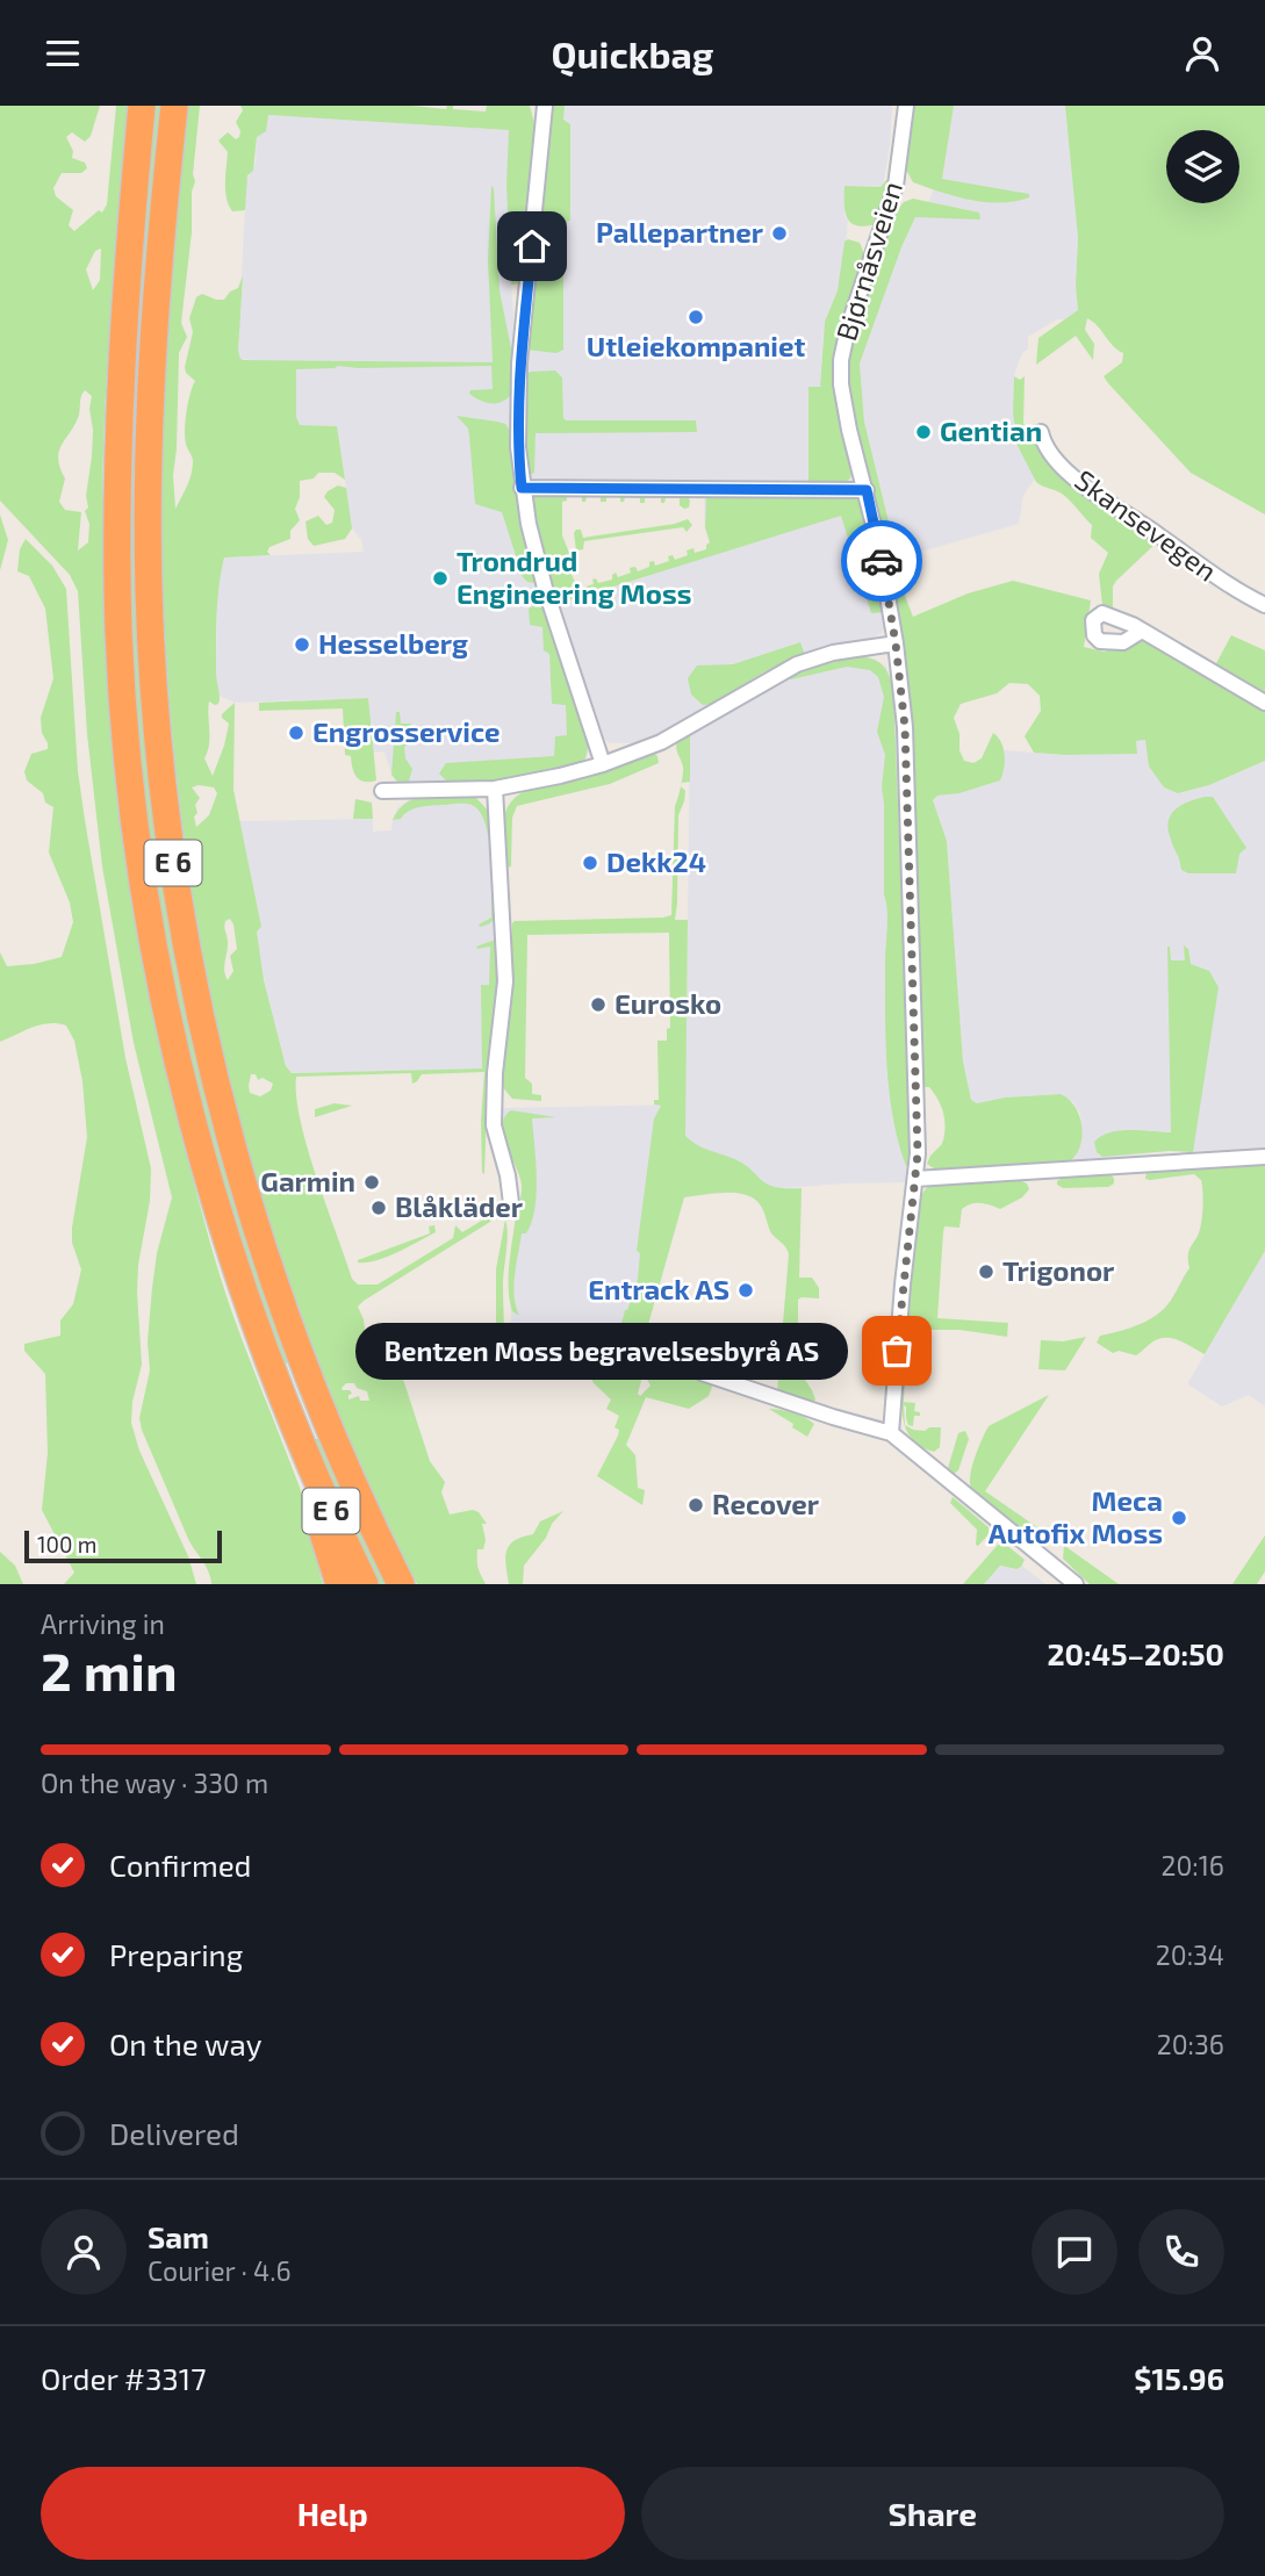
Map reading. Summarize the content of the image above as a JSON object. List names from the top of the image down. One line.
{"streets":{"highway":["E 6"],"street":["Bjørnåsveien","Skansevegen"]},"places":["Pallepartner","Utleiekompaniet","Gentian","Trondrud Engineering Moss","Hesselberg","Engrosservice","Dekk24","Eurosko","Garmin","Blåkläder","Trigonor","Entrack AS","Bentzen Moss begravelsesbyrå AS","Recover","Meca Autofix Moss"],"scale_bar":"100 m","page":{"header":"Quickbag","bubble":"Bentzen Moss begravelsesbyrå AS","scale":"100 m","heading":["2 min","Arriving in","20:45–20:50"],"panel":["Sam","Courier · 4.6","Order #3317","$15.96"],"bar":"On the way · 330 m","list":[["Confirmed","20:16"],["Preparing","20:34"],["On the way","20:36"],"Delivered"],"buttons":["Help","Share"]}}
